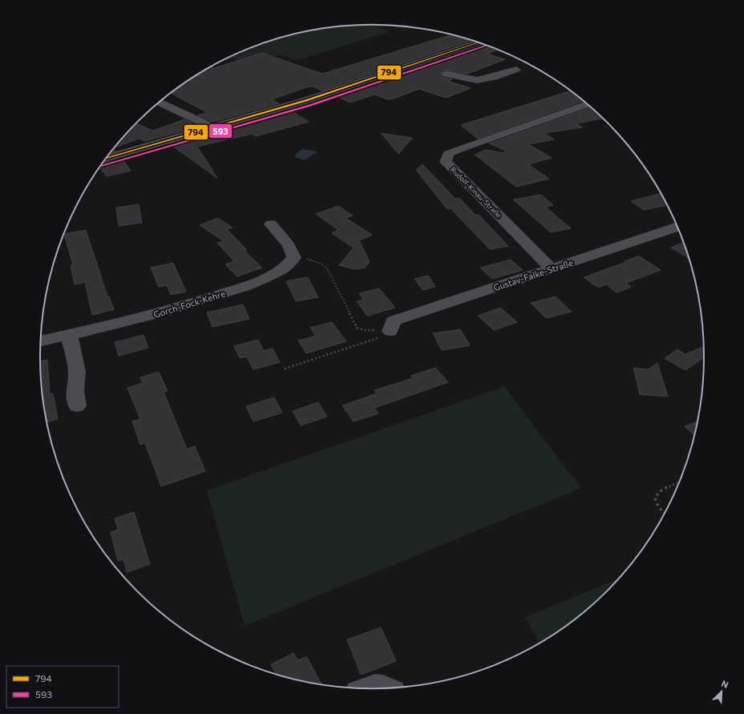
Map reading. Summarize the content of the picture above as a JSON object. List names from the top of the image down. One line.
{"streets":{"street":["Rudolf-Kinau-Straße","Gustav-Falke-Straße","Gorch-Fock-Kehre"]},"crossings":[["Rudolf-Kinau-Straße","Gustav-Falke-Straße"]],"lines":["transit line 794","transit line 593"],"legend":["794","593"],"north":"top right"}
